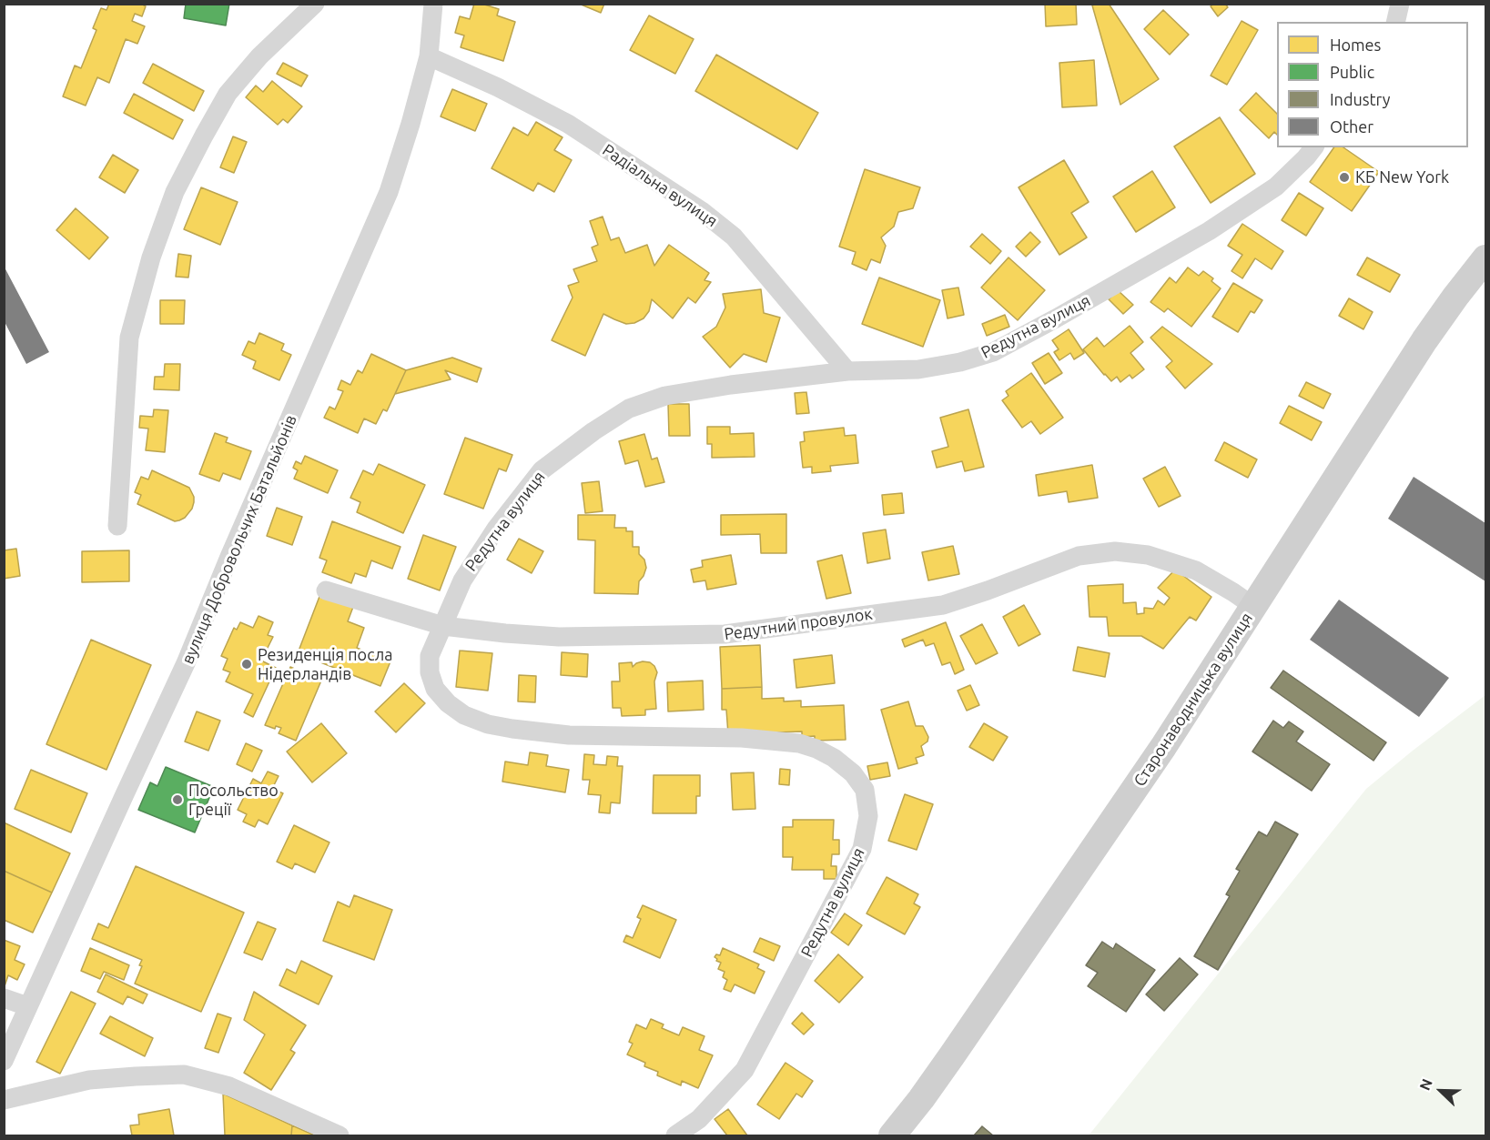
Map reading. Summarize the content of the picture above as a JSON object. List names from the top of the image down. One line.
{"streets":{"main road":["Старонаводницька вулиця"],"street":["Радіальна вулиця","Редутна вулиця","вулиця Добровольчих Батальйонів","Редутний провулок"]},"crossings":[["Радіальна вулиця","Редутна вулиця"],["Радіальна вулиця","вулиця Добровольчих Батальйонів"],["Редутна вулиця","Редутний провулок"],["Редутний провулок","Старонаводницька вулиця"]],"places":["КБ New York","Резиденція посла Нідерландів","Посольство Греції"],"legend":["Homes","Public","Industry","Other"],"north":"top left"}
